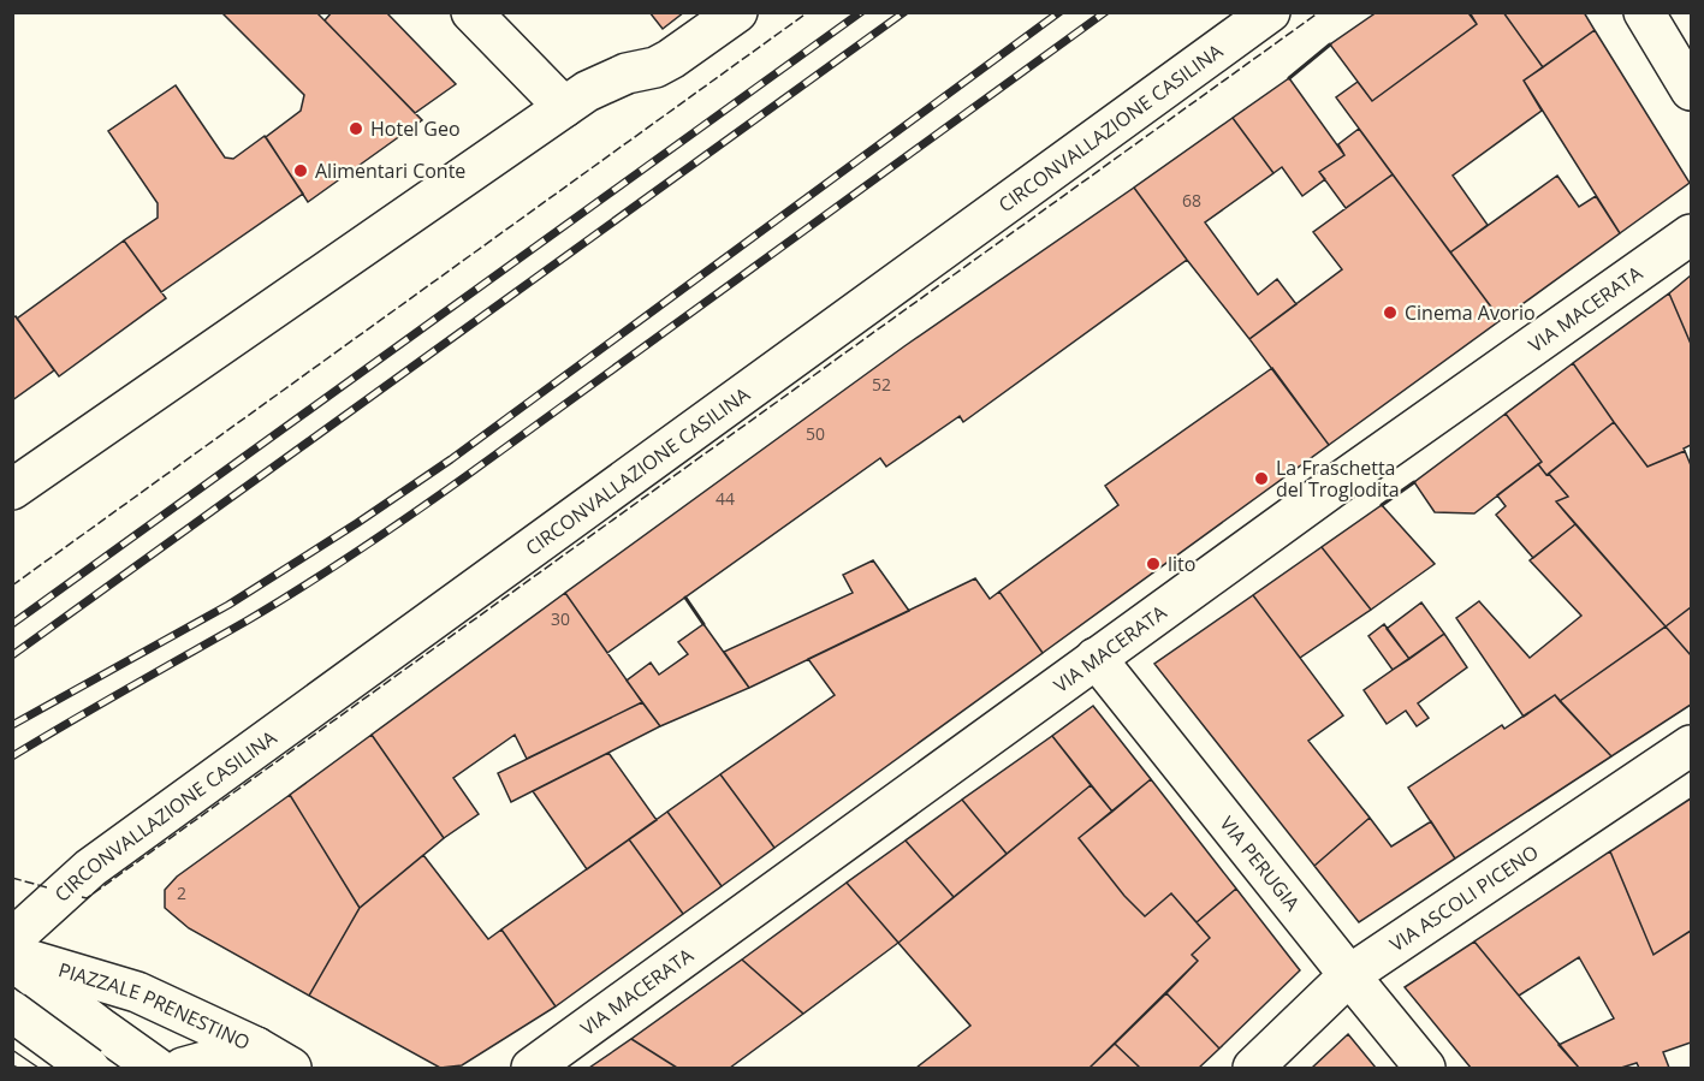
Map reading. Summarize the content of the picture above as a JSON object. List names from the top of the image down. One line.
{"streets":{"main road":["CIRCONVALLAZIONE CASILINA","VIA MACERATA","VIA PERUGIA","VIA ASCOLI PICENO","PIAZZALE PRENESTINO"]},"crossings":[["VIA MACERATA","VIA PERUGIA"],["VIA PERUGIA","VIA ASCOLI PICENO"]],"places":["Hotel Geo","Alimentari Conte","Cinema Avorio","La Fraschetta del Troglodita","lito"],"house_numbers":["68","52","50","44","30","2"]}
